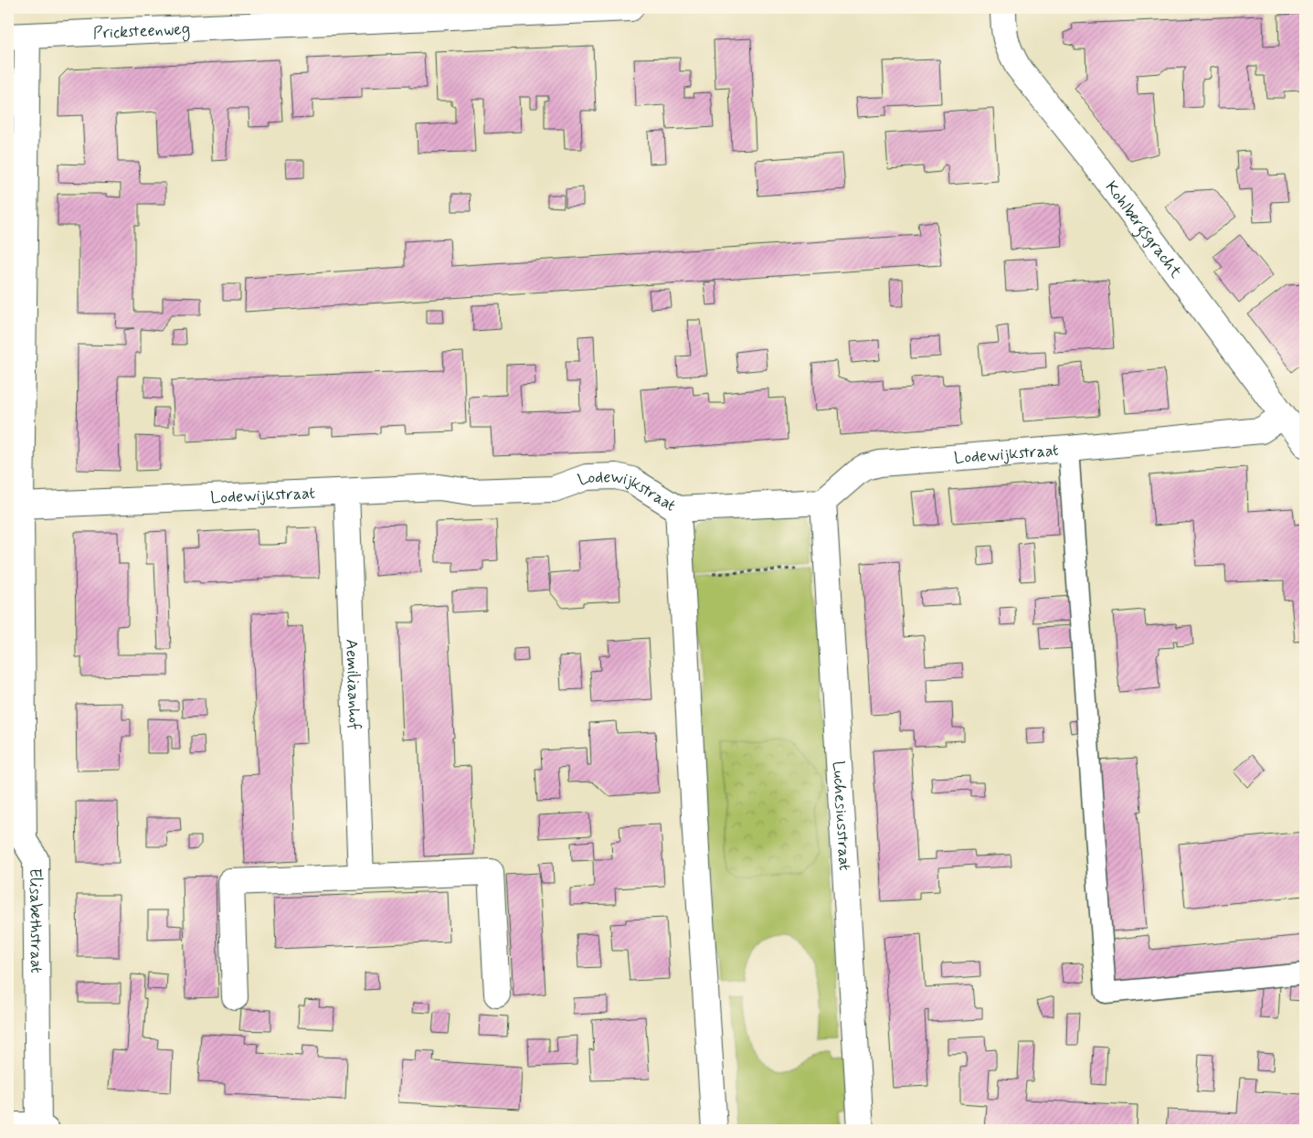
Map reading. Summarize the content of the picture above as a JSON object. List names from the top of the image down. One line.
{"streets":{"street":["Pricksteenweg","Kohlbergsgracht","Lodewijkstraat","Aemiliaanhof","Luchesiusstraat","Elisabethstraat"]},"crossings":[["Pricksteenweg","Elisabethstraat"],["Kohlbergsgracht","Lodewijkstraat"],["Lodewijkstraat","Aemiliaanhof"],["Lodewijkstraat","Luchesiusstraat"],["Lodewijkstraat","Elisabethstraat"]]}
